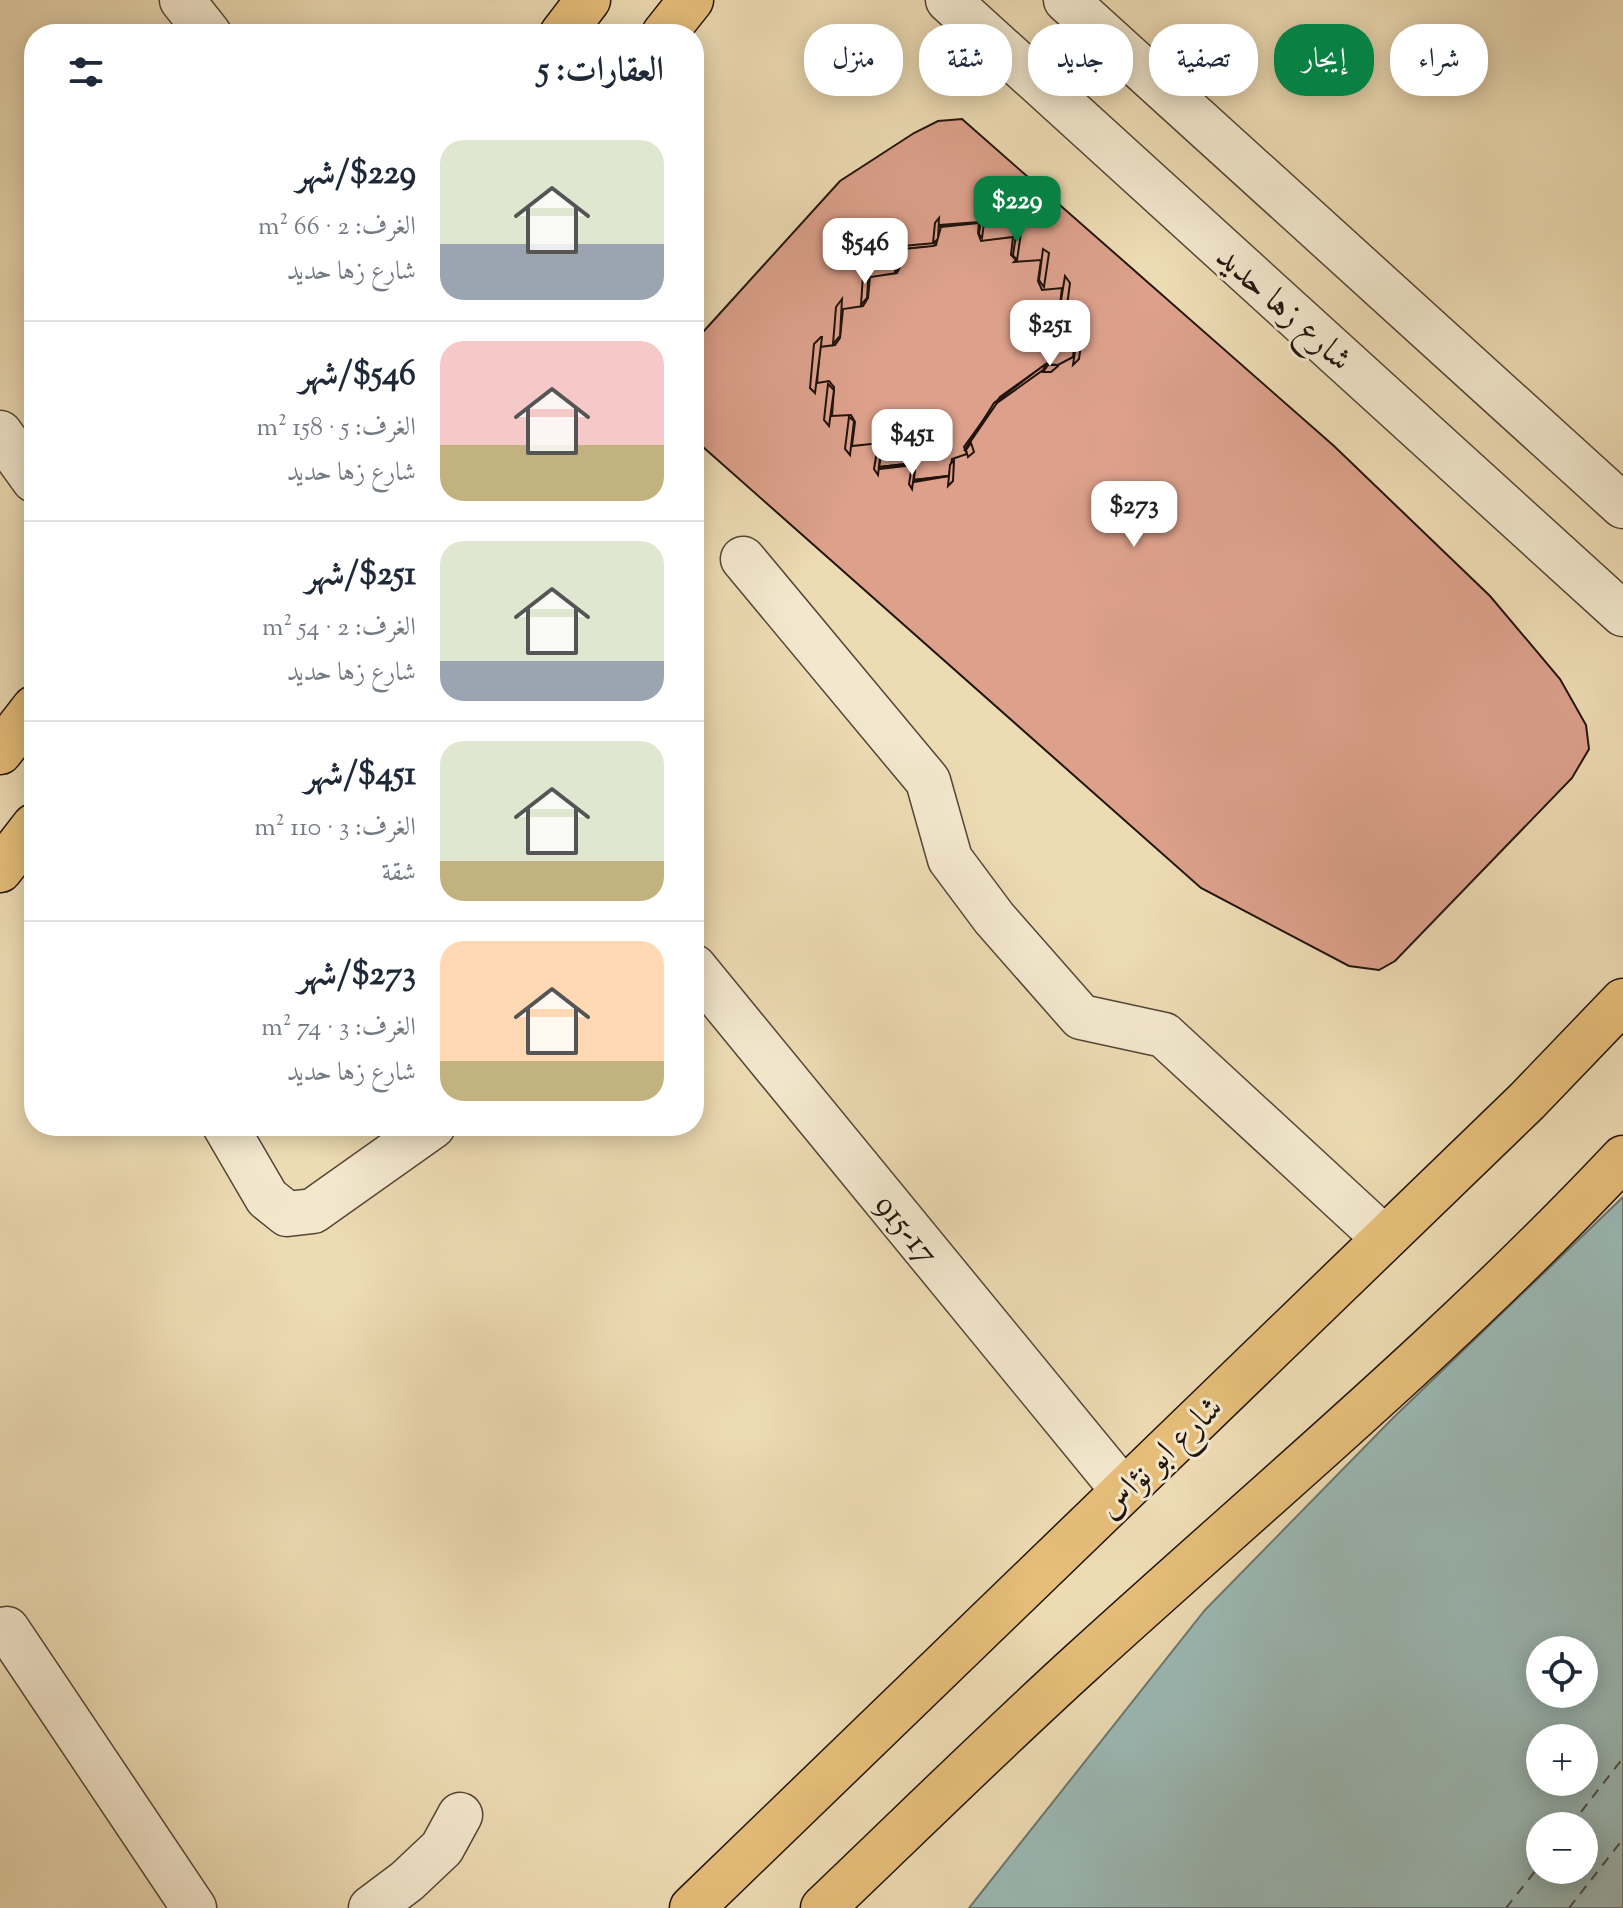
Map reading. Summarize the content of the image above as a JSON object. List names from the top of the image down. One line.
{"streets":{"main road":["شارع ابو نؤاس"],"street":["شارع زها حديد","915-17"]},"crossings":[["915-17","شارع ابو نؤاس"]],"page":{"chip":["شراء","إيجار","تصفية","جديد","شقة","منزل"],"heading":"العقارات: 5","list":[{"name":"$229/شهر","note":"الغرف: 2 · 66 m² · شارع زها حديد"},{"name":"$546/شهر","note":"الغرف: 5 · 158 m² · شارع زها حديد"},{"name":"$251/شهر","note":"الغرف: 2 · 54 m² · شارع زها حديد"},{"name":"$451/شهر","note":"الغرف: 3 · 110 m² · شقة"},{"name":"$273/شهر","note":"الغرف: 3 · 74 m² · شارع زها حديد"}],"price":["$229","$546","$251","$451","$273"],"map_buttons":["+","−"]}}
